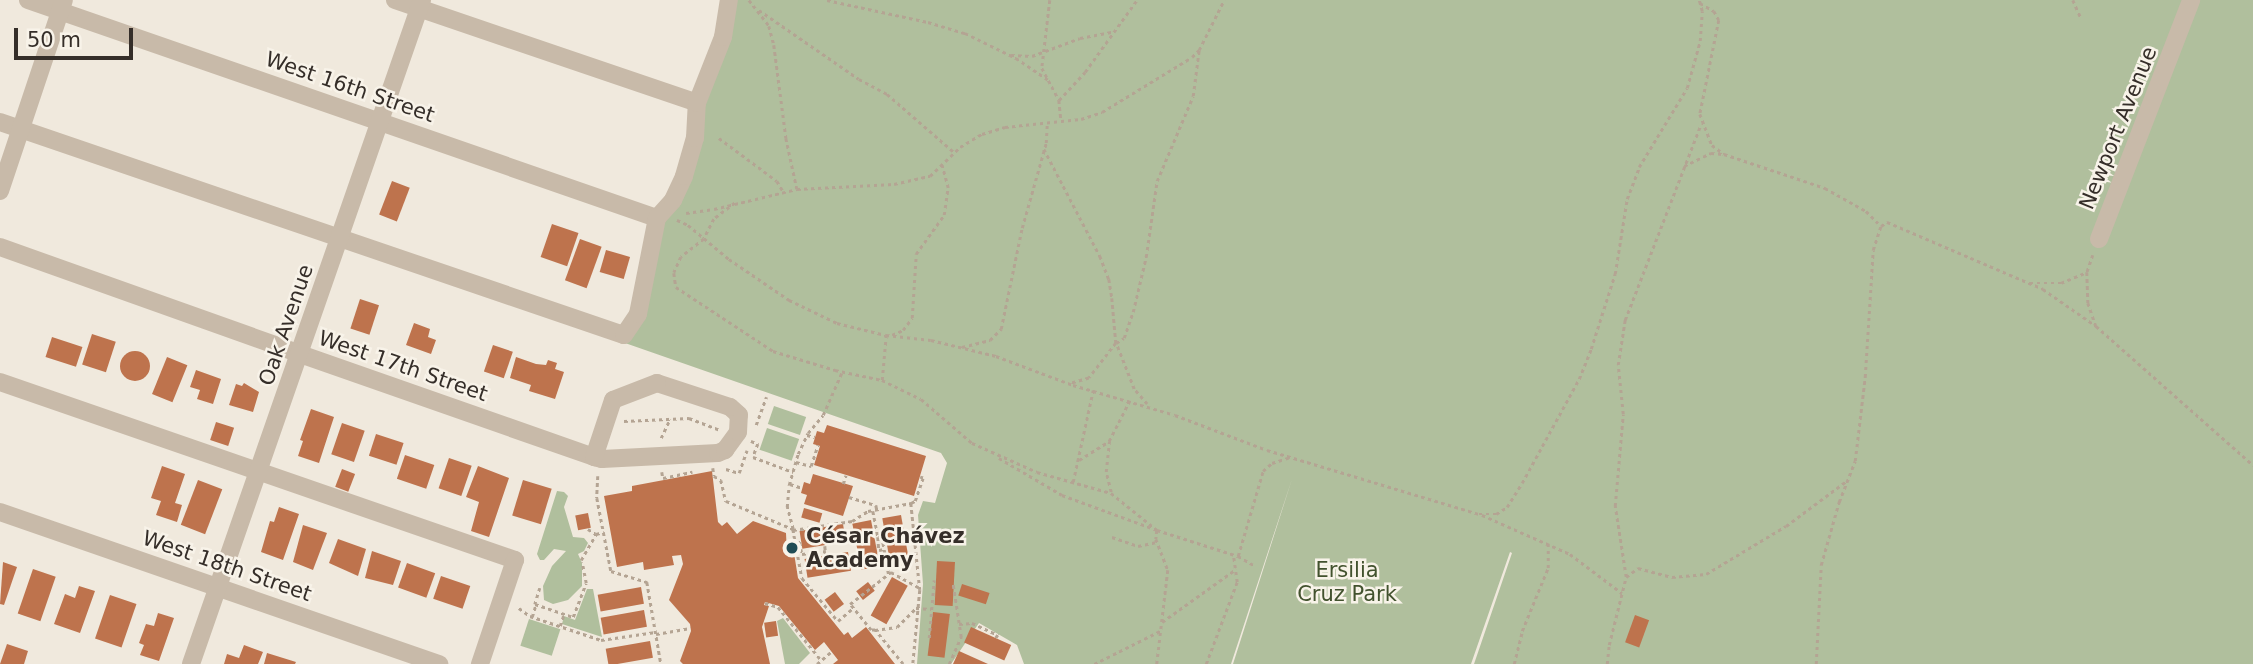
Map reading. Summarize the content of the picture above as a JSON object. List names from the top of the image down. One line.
{"streets":{"street":["West 16th Street","Newport Avenue","Oak Avenue","West 17th Street","West 18th Street"]},"crossings":[["West 16th Street","Oak Avenue"],["Oak Avenue","West 17th Street"],["Oak Avenue","West 18th Street"]],"parks":["Ersilia Cruz Park"],"places":["César Chávez Academy"],"scale_bar":"50 m"}
